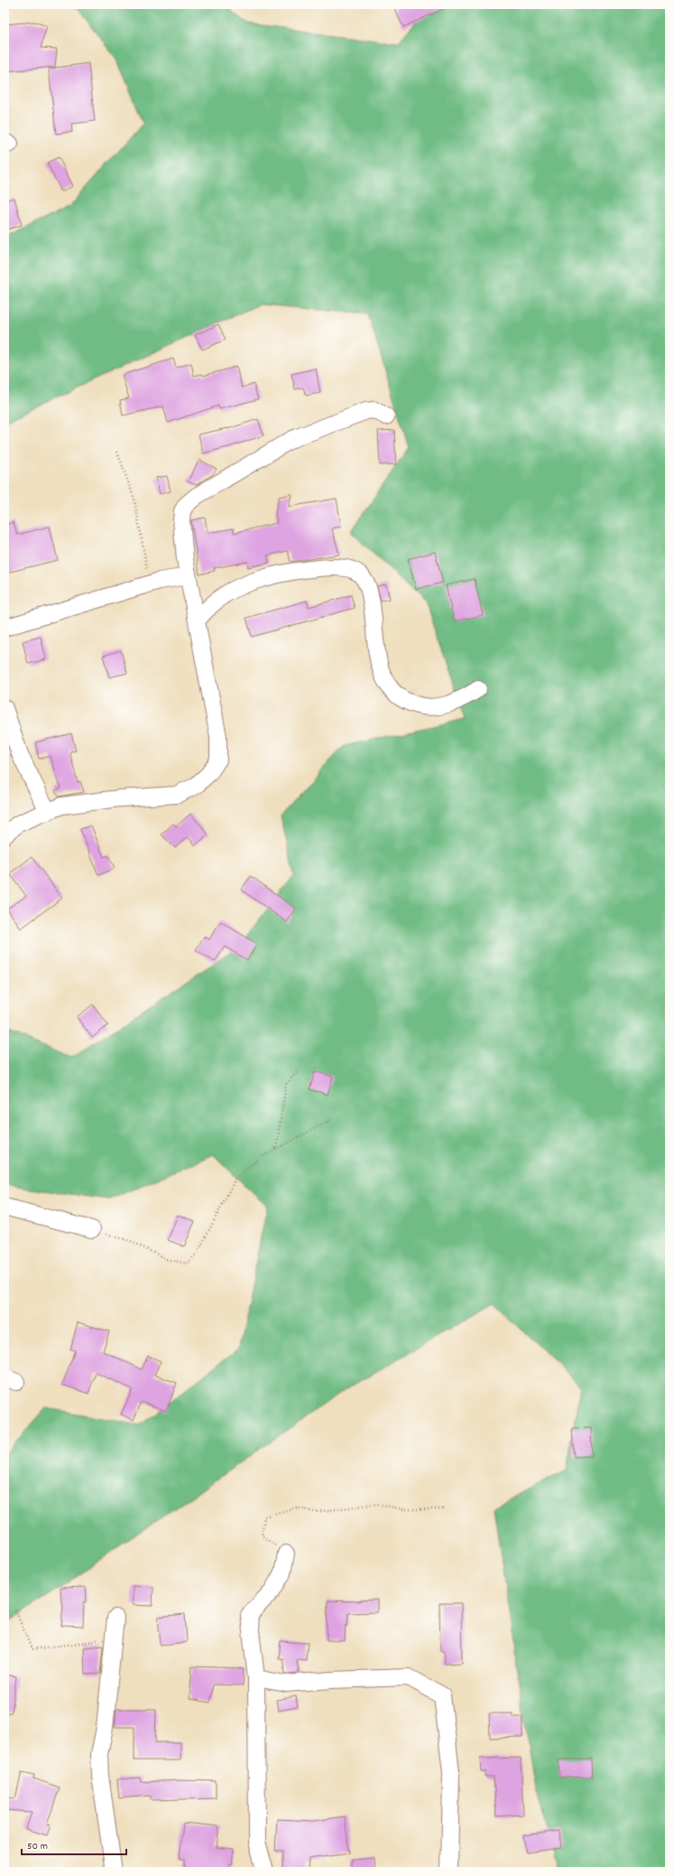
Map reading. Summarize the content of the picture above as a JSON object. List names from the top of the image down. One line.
{"scale_bar":"50 m"}
